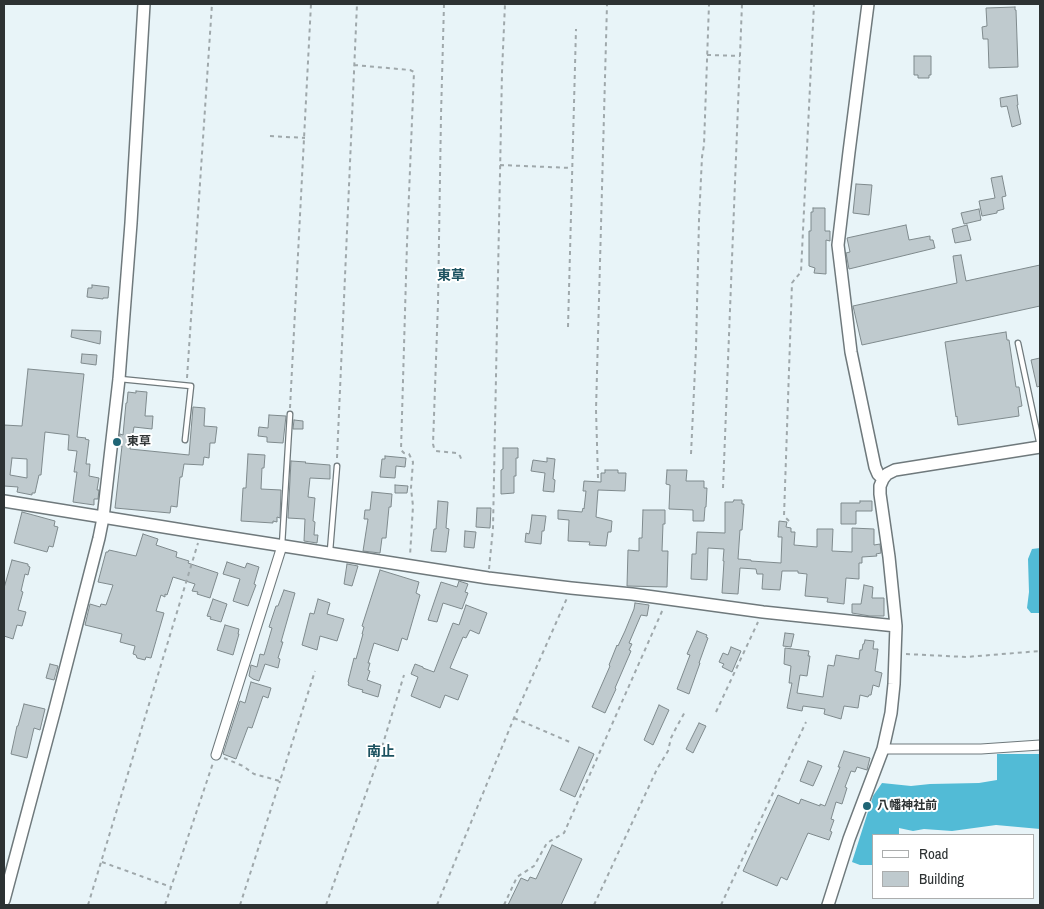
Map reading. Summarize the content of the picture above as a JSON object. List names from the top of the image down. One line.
{"districts":["東草","南止"],"places":["東草","八幡神社前"],"legend":["Road","Building"]}
